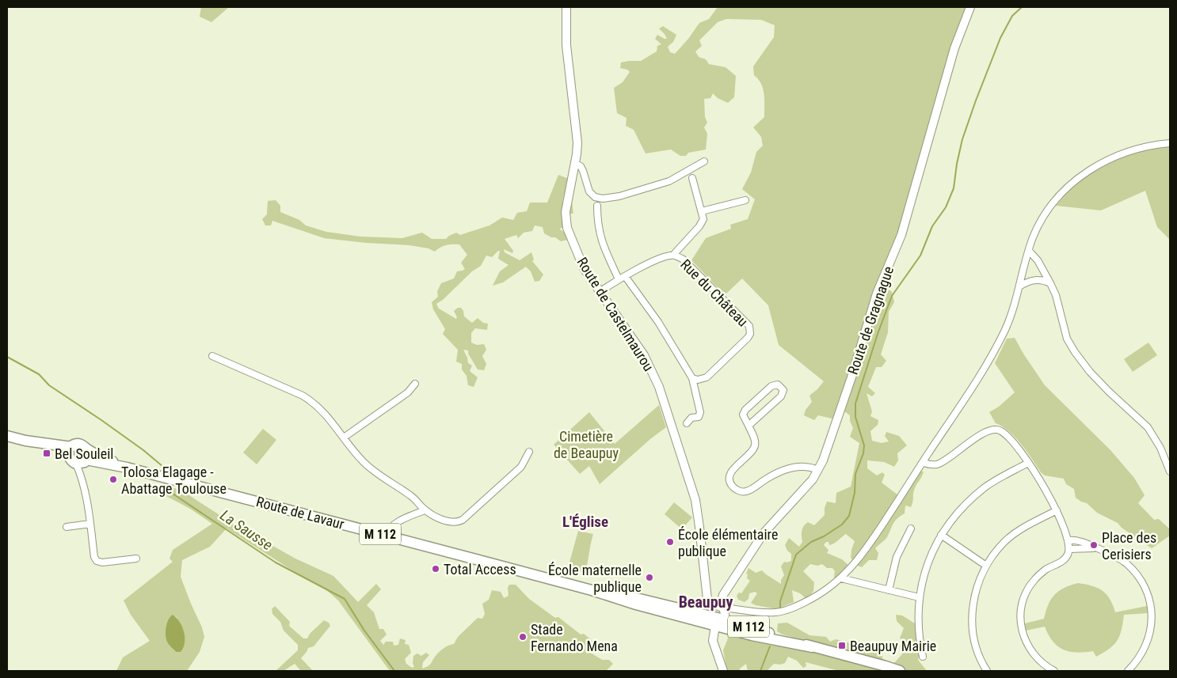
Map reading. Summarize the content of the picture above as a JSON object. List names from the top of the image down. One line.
{"streets":{"main road":["Route de Lavaur","M 112"],"street":["Rue du Château","Route de Castelmaurou","Route de Gragnague"]},"crossings":[["Rue du Château","Route de Castelmaurou"],["Route de Castelmaurou","Route de Gragnague"],["Route de Gragnague","Route de Lavaur"],["Route de Lavaur","M 112"]],"districts":["L'Église","Beaupuy"],"water":["La Sausse"],"parks":["Cimetière de Beaupuy"],"places":{"transit":["Bel Souleil","Beaupuy Mairie"],"other":["Tolosa Elagage - Abattage Toulouse","École élémentaire publique","Place des Cerisiers","Total Access","École maternelle publique","Stade Fernando Mena"]}}
